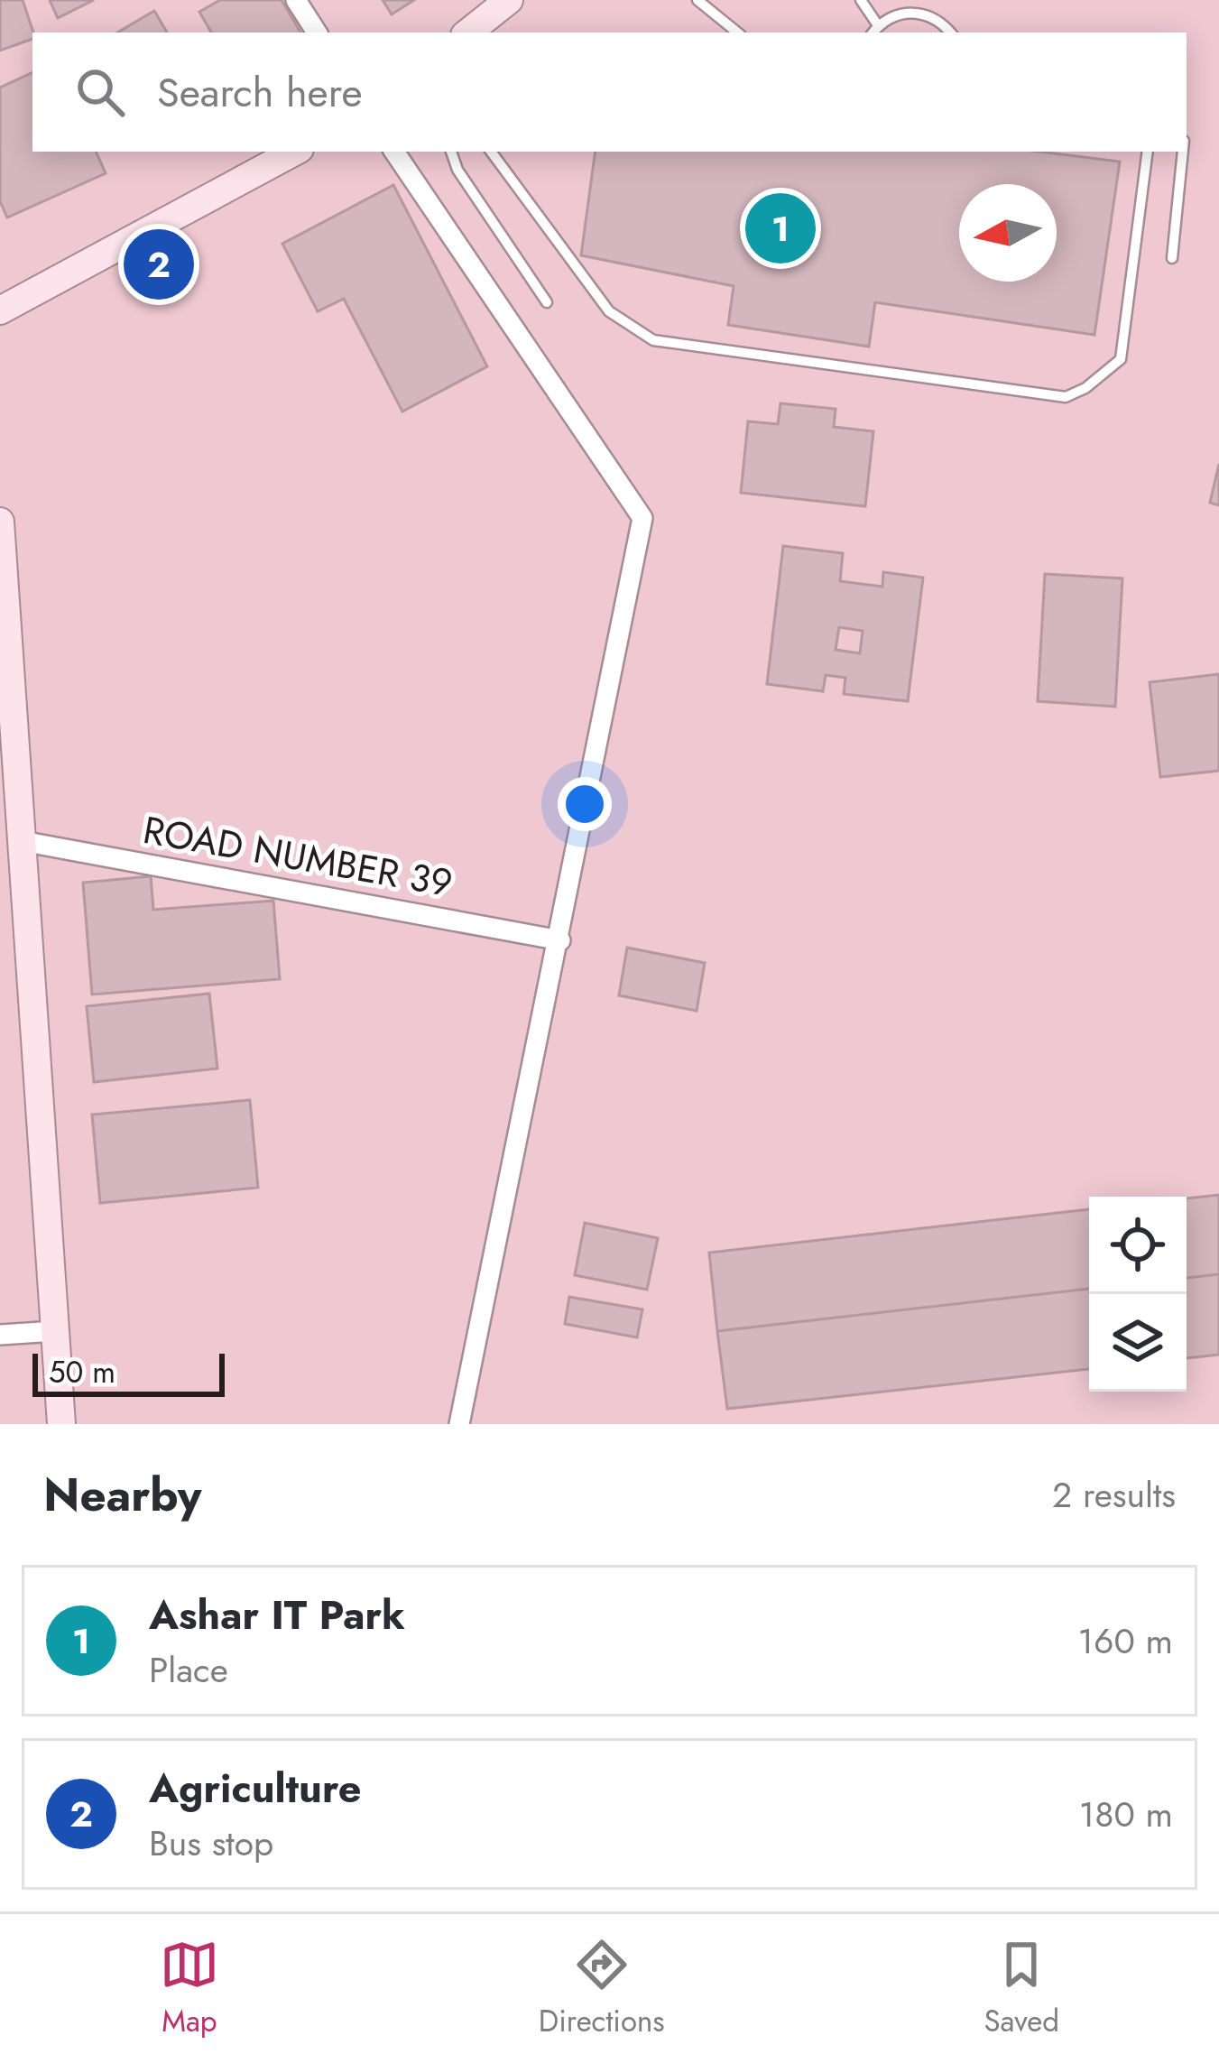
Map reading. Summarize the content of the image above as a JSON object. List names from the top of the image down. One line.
{"streets":{"street":["ROAD NUMBER 39"]},"scale_bar":"50 m","north":"left","page":{"search":"Search here","pins":["1","2"],"scale":"50 m","heading":["Nearby","2 results"],"list":[{"mark":"1","name":"Ashar IT Park","note":"Place","value":"160 m"},{"mark":"2","name":"Agriculture","note":"Bus stop","value":"180 m"}],"nav":["Map","Directions","Saved"]}}
